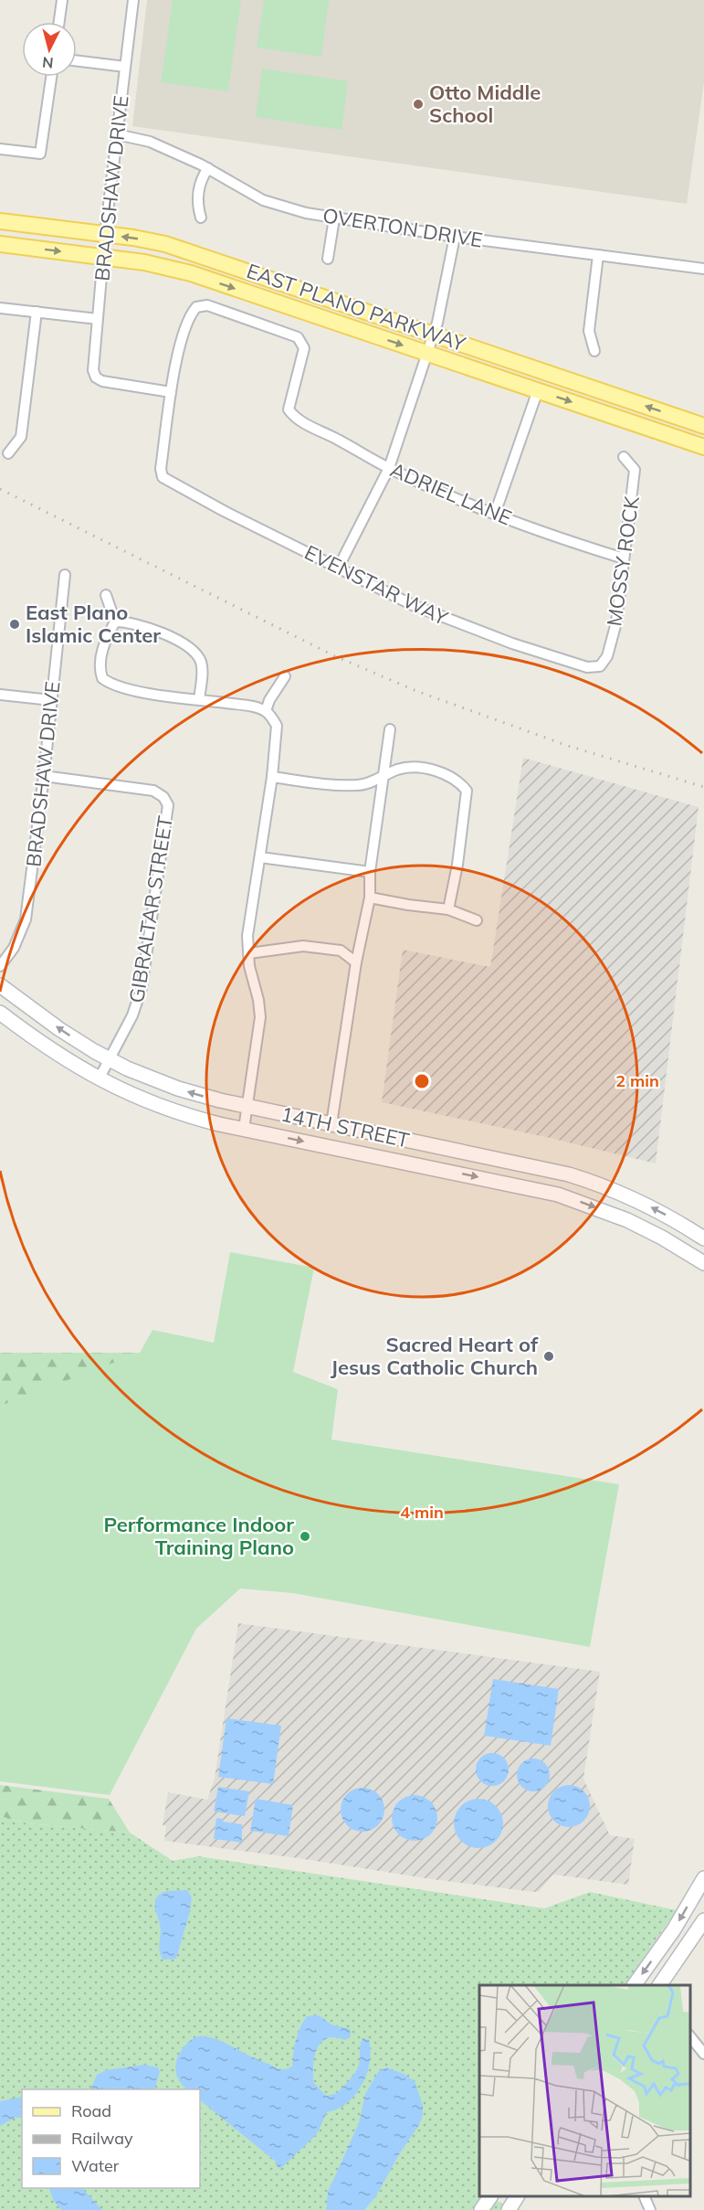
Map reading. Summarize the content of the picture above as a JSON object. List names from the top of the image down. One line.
{"streets":{"main road":["EAST PLANO PARKWAY","14TH STREET"],"street":["BRADSHAW DRIVE","OVERTON DRIVE","ADRIEL LANE","MOSSY ROCK","EVENSTAR WAY","GIBRALTAR STREET"]},"crossings":[["BRADSHAW DRIVE","OVERTON DRIVE"],["BRADSHAW DRIVE","EAST PLANO PARKWAY"],["BRADSHAW DRIVE","ADRIEL LANE"],["BRADSHAW DRIVE","EVENSTAR WAY"],["BRADSHAW DRIVE","GIBRALTAR STREET"],["ADRIEL LANE","MOSSY ROCK"],["ADRIEL LANE","EVENSTAR WAY"],["MOSSY ROCK","EVENSTAR WAY"],["GIBRALTAR STREET","14TH STREET"]],"places":["Otto Middle School","East Plano Islamic Center","Sacred Heart of Jesus Catholic Church","Performance Indoor Training Plano"],"legend":["Road","Railway","Water"],"north":"bottom","rings":["2 min","4 min"]}
